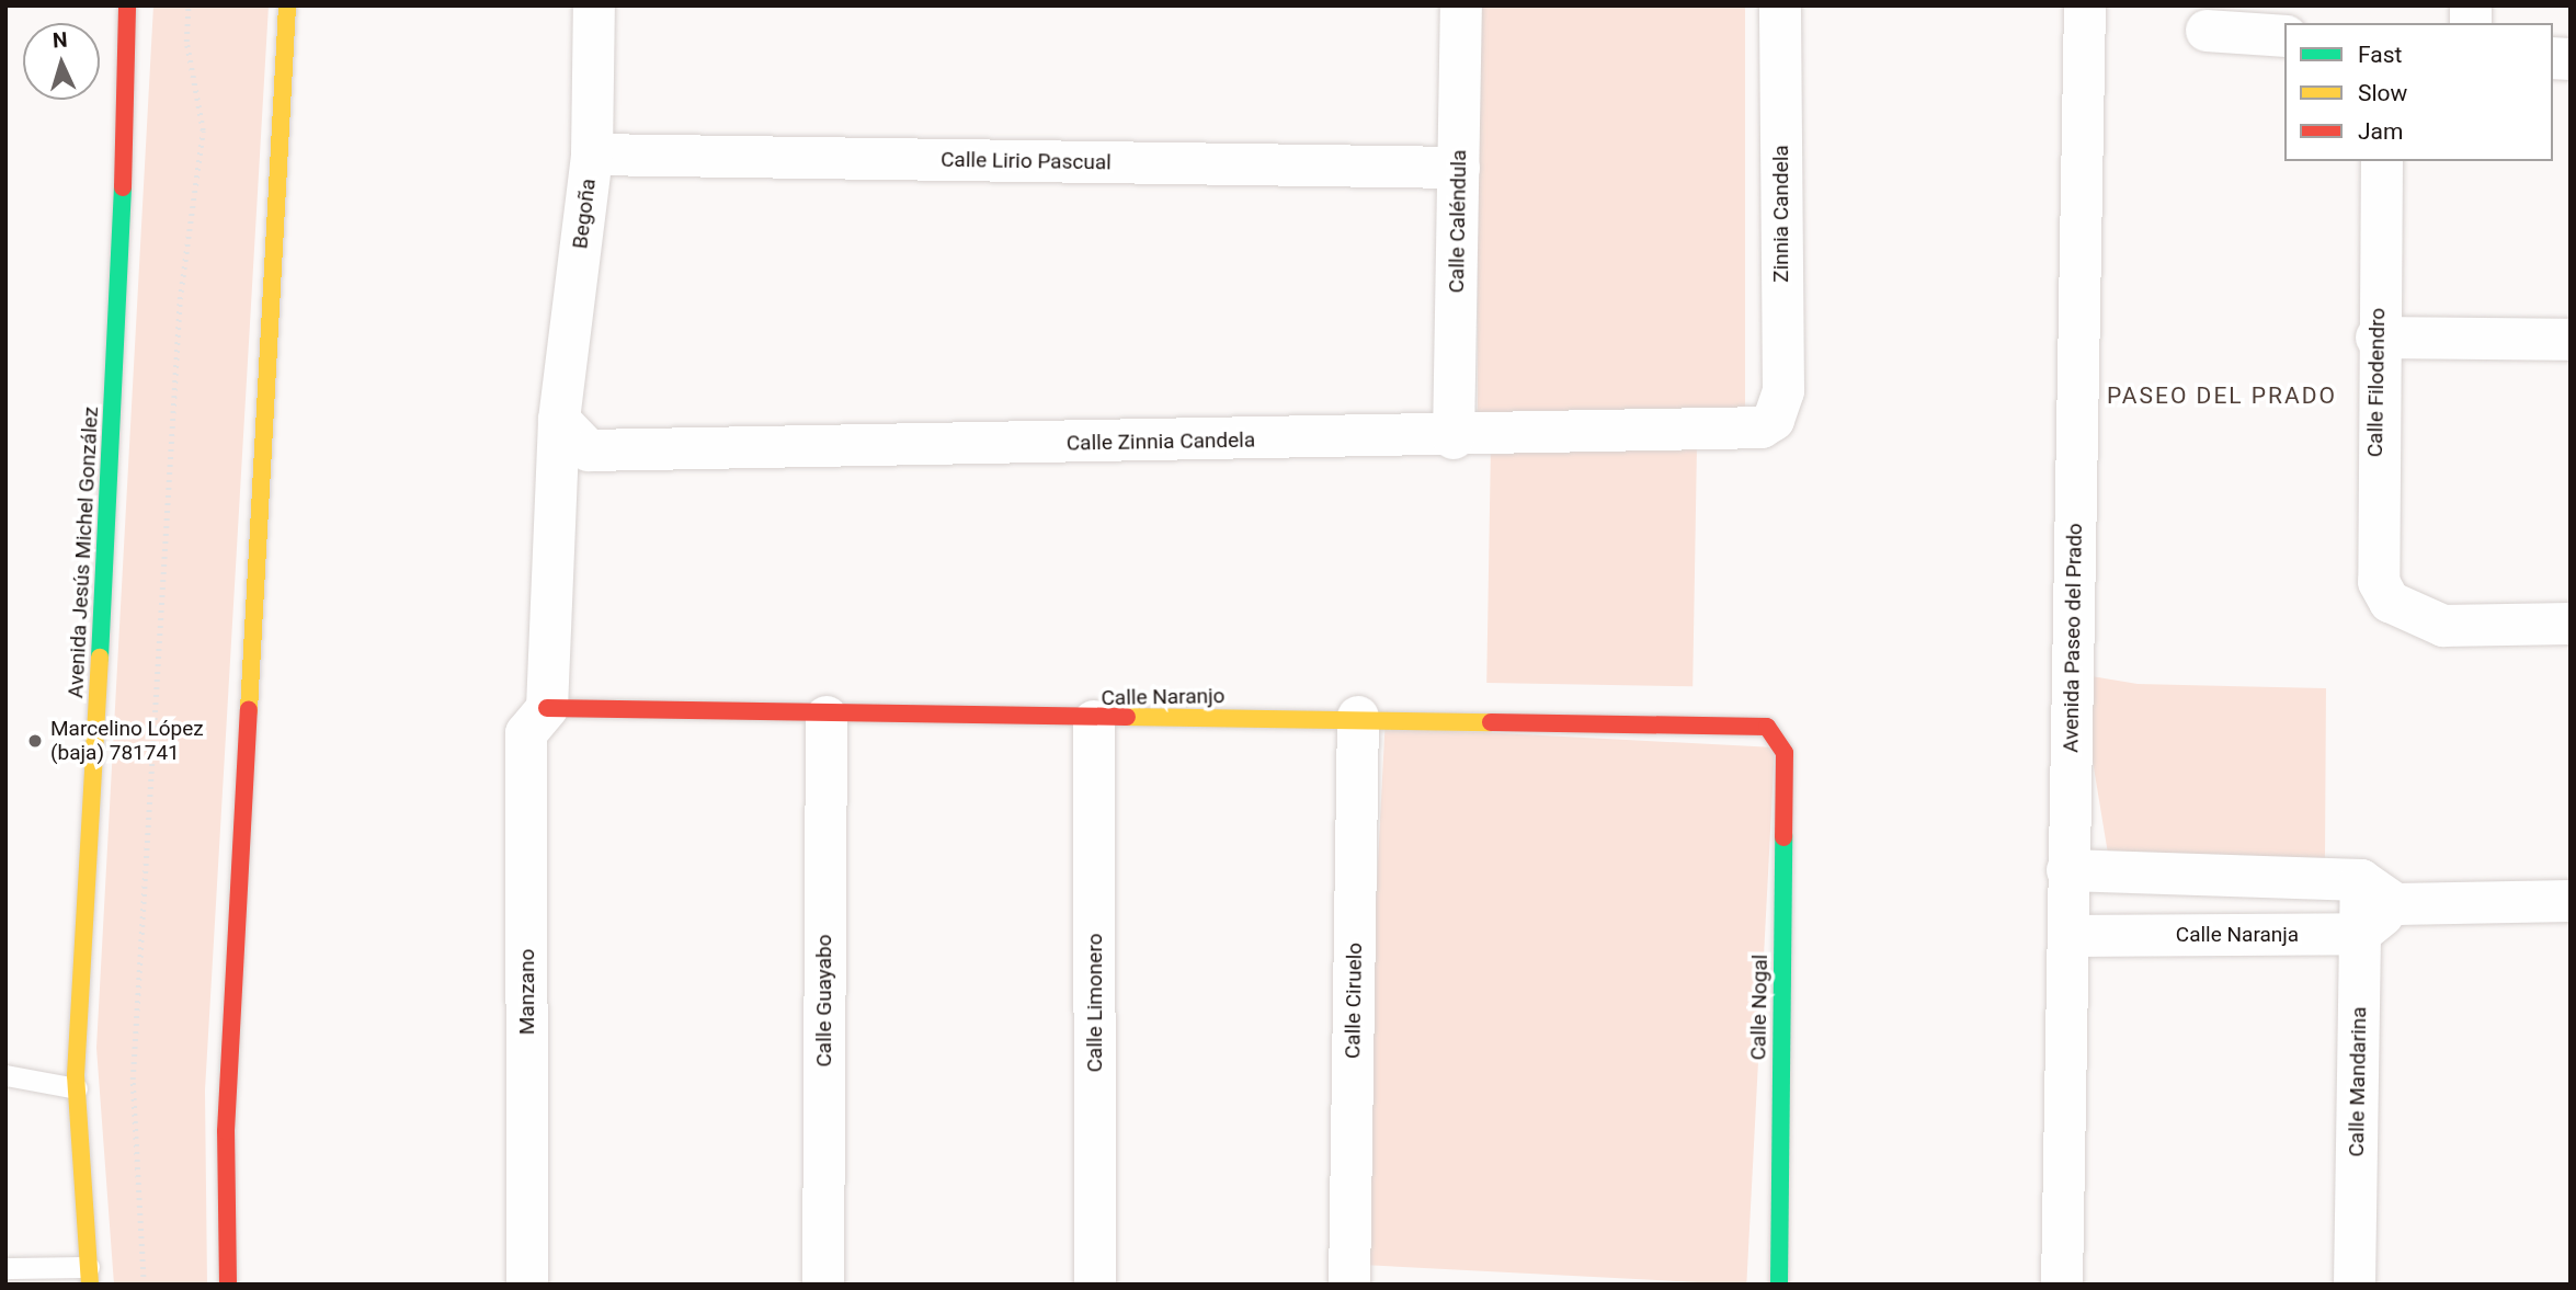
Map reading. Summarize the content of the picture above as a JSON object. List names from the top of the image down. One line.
{"streets":{"main road":["Avenida Jesús Michel González","Calle Naranjo","Calle Nogal"],"street":["Calle Lirio Pascual","Begoña","Zinnia Candela","Calle Caléndula","Calle Filodendro","Calle Zinnia Candela","Avenida Paseo del Prado","Calle Naranja","Manzano","Calle Guayabo","Calle Ciruelo","Calle Limonero","Calle Mandarina"]},"crossings":[["Calle Lirio Pascual","Begoña"],["Calle Lirio Pascual","Calle Caléndula"],["Begoña","Calle Zinnia Candela"],["Begoña","Calle Naranjo"],["Begoña","Manzano"],["Zinnia Candela","Calle Zinnia Candela"],["Calle Caléndula","Calle Zinnia Candela"],["Avenida Paseo del Prado","Calle Naranja"],["Calle Naranjo","Manzano"],["Calle Naranjo","Calle Guayabo"],["Calle Naranjo","Calle Ciruelo"],["Calle Naranjo","Calle Limonero"],["Calle Naranjo","Calle Nogal"],["Calle Naranja","Calle Mandarina"]],"districts":["PASEO DEL PRADO"],"places":["Marcelino López (baja) 781741"],"legend":["Fast","Slow","Jam"],"north":"top"}
